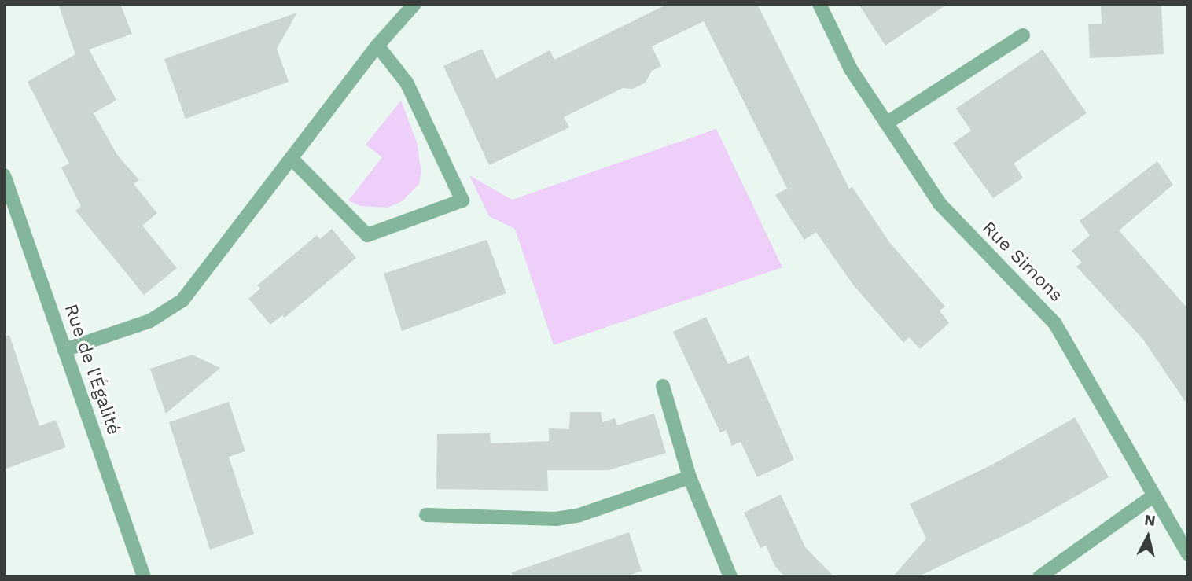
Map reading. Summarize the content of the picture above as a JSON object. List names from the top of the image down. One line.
{"streets":{"street":["Rue Simons","Rue de l'Égalité"]},"north":"top"}
